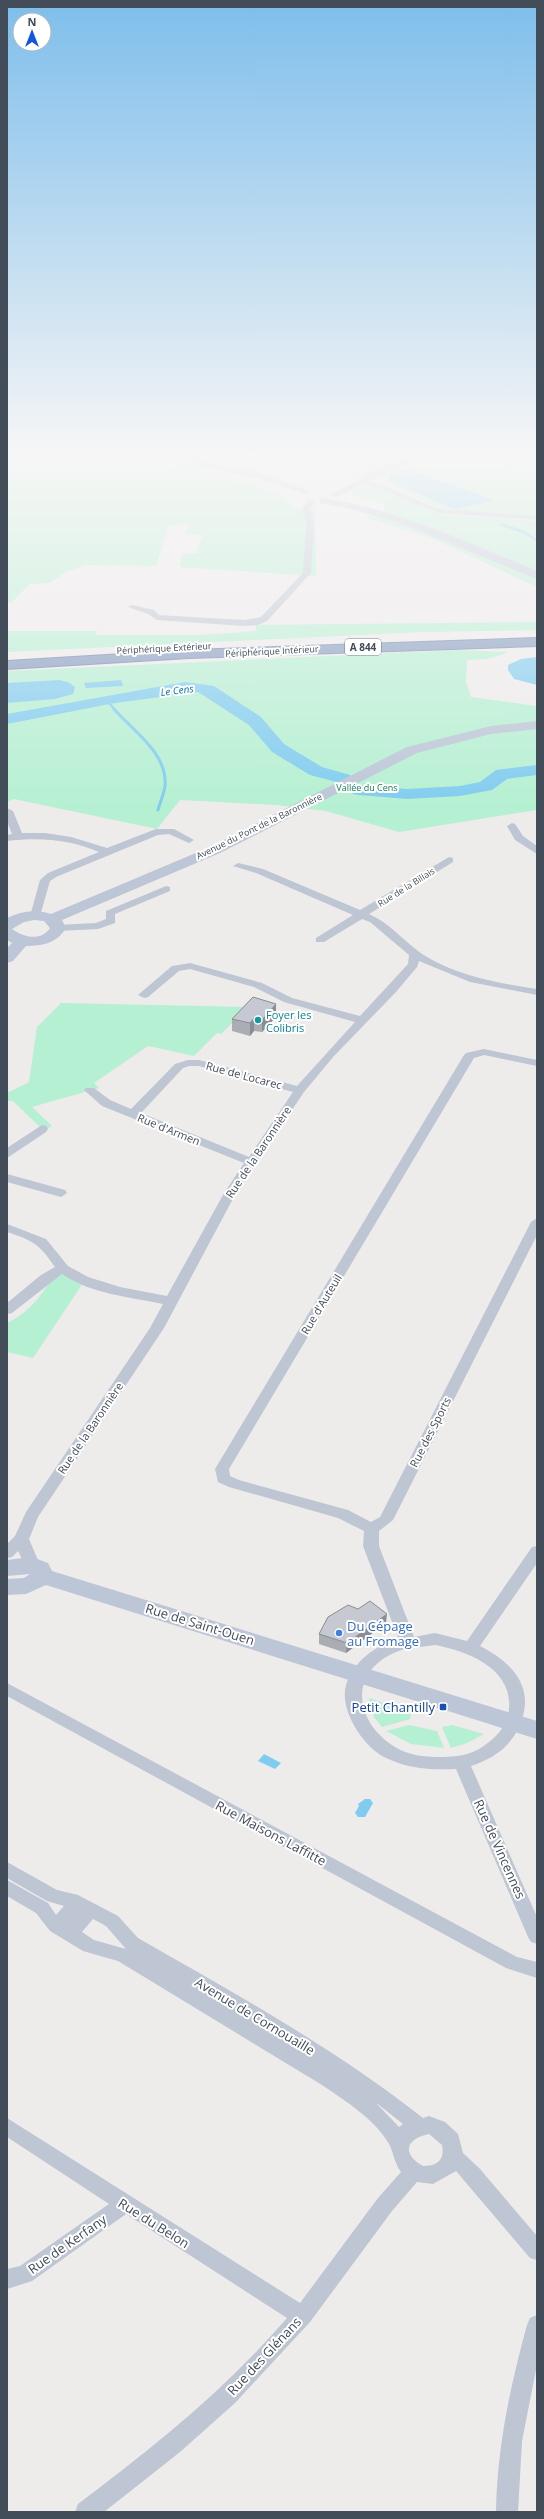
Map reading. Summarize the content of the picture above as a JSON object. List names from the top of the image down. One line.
{"streets":{"highway":["A 844","Périphérique Extérieur","Périphérique Intérieur"],"street":["Avenue du Pont de la Baronnière","Rue de la Biliais","Rue de Locarec","Rue d'Armen","Rue de la Baronnière","Rue d'Auteuil","Rue des Sports","Rue de Saint-Ouen","Rue Maisons Laffitte","Rue de Vincennes","Avenue de Cornouaille","Rue du Belon","Rue de Kerfany","Rue des Glénans"]},"crossings":[["Rue de Locarec","Rue d'Armen"],["Rue de Locarec","Rue de la Baronnière"],["Rue d'Armen","Rue de la Baronnière"],["Rue d'Auteuil","Rue des Sports"],["Avenue de Cornouaille","Rue des Glénans"],["Rue du Belon","Rue de Kerfany"],["Rue du Belon","Rue des Glénans"]],"water":["Le Cens"],"parks":["Vallée du Cens"],"places":{"other":["Foyer les Colibris","Du Cépage au Fromage"],"transit":["Petit Chantilly"]},"north":"top"}
